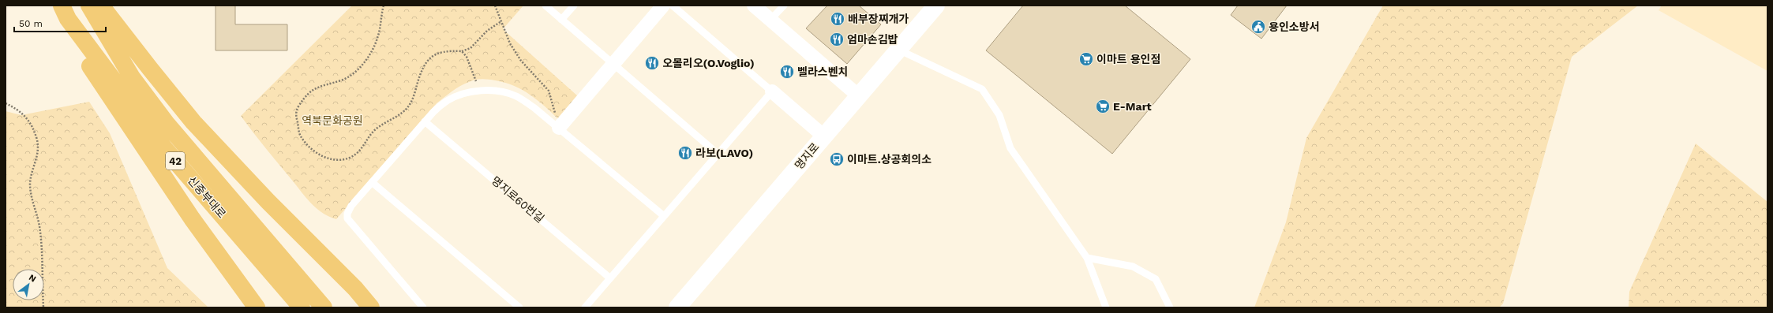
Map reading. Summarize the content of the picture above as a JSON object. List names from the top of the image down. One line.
{"streets":{"highway":["42","신중부대로"],"main road":["명지로"],"lane":["명지로60번길"]},"parks":["역북문화공원"],"places":{"restaurant":["배부장찌개가","엄마손김밥","오볼리오(O.Voglio)","벨라스벤치","라보(LAVO)"],"public building":["용인소방서"],"supermarket":["이마트 용인점","E-Mart"],"bus stop":["이마트.상공회의소"]},"scale_bar":"50 m","north":"top right"}
